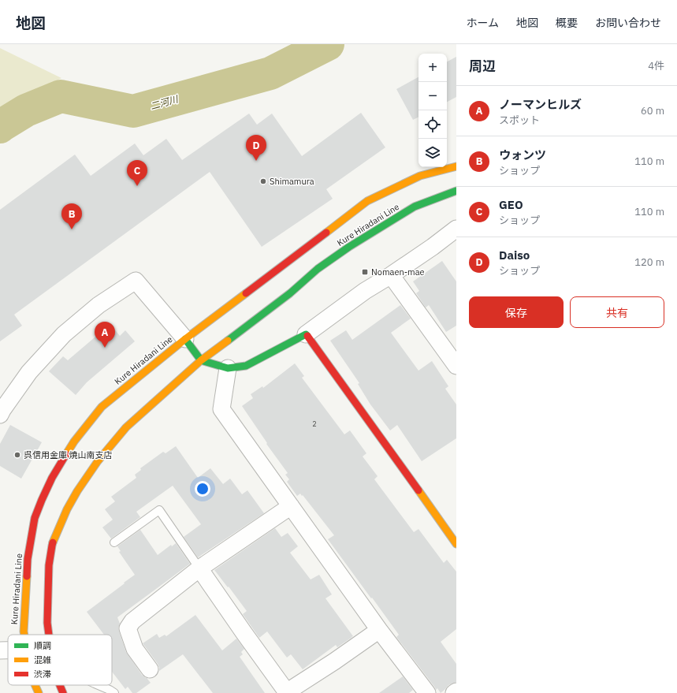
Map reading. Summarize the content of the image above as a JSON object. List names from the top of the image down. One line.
{"streets":{"main road":["Kure Hiradani Line"]},"water":["二河川"],"places":{"other":["Shimamura","呉信用金庫 焼山南支店"],"transit":["Nomaen-mae"]},"house_numbers":["2"],"legend":["順調","混雑","渋滞"],"page":{"header":"地図","nav":["ホーム","地図","概要","お問い合わせ"],"heading":["周辺","4件"],"map_buttons":["+","−"],"list":[{"mark":"A","name":"ノーマンヒルズ","note":"スポット","value":"60 m"},{"mark":"B","name":"ウォンツ","note":"ショップ","value":"110 m"},{"mark":"C","name":"GEO","note":"ショップ","value":"110 m"},{"mark":"D","name":"Daiso","note":"ショップ","value":"120 m"}],"pins":["D","C","B","A"],"buttons":["保存","共有"]}}
